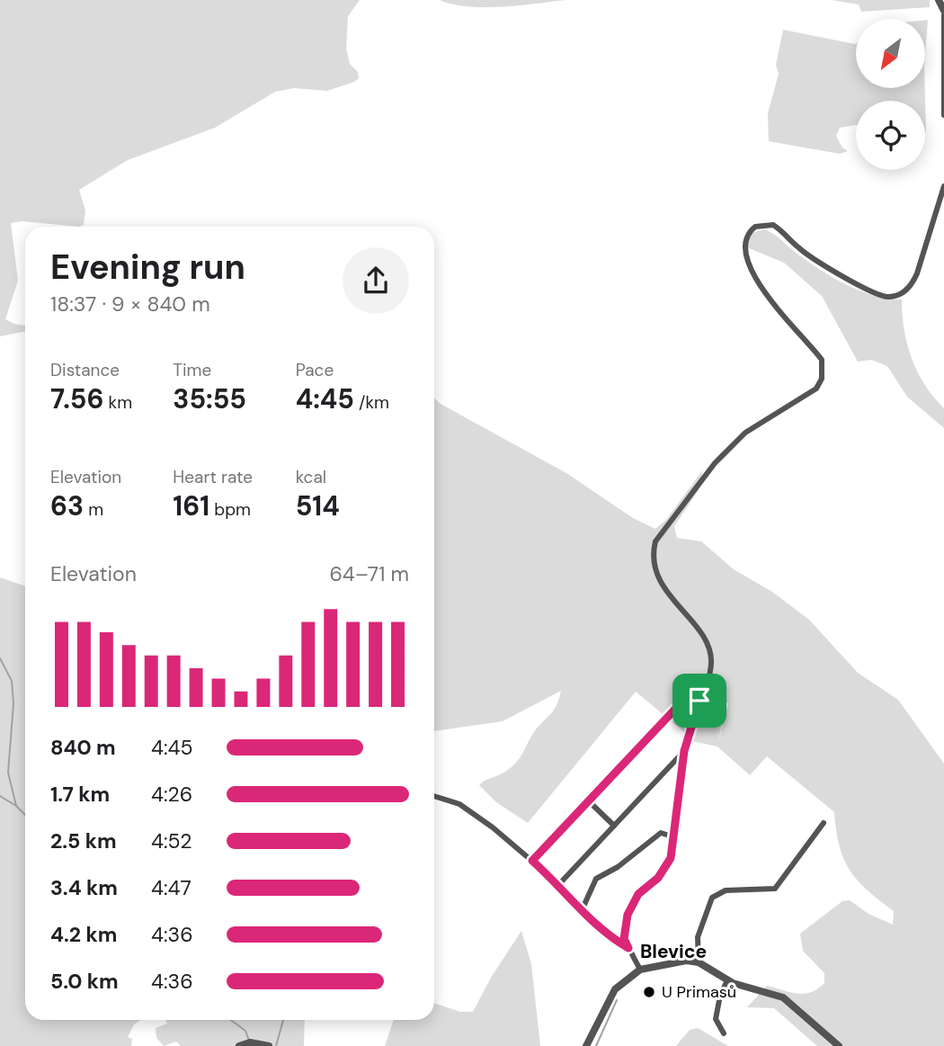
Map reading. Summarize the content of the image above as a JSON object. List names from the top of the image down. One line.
{"districts":["Blevice"],"places":["U Primasů"],"north":"bottom left","page":{"heading":["Evening run","18:37 · 9 × 840 m"],"stats":[["Distance","7.56 km"],["Time","35:55"],["Pace","4:45 /km"],["Elevation","63 m"],["Heart rate","161 bpm"],["kcal","514"]],"chart":["Elevation","64–71 m"],"list":[{"name":"840 m","note":"4:45"},{"name":"1.7 km","note":"4:26"},{"name":"2.5 km","note":"4:52"},{"name":"3.4 km","note":"4:47"},{"name":"4.2 km","note":"4:36"},{"name":"5.0 km","note":"4:36"}]}}
